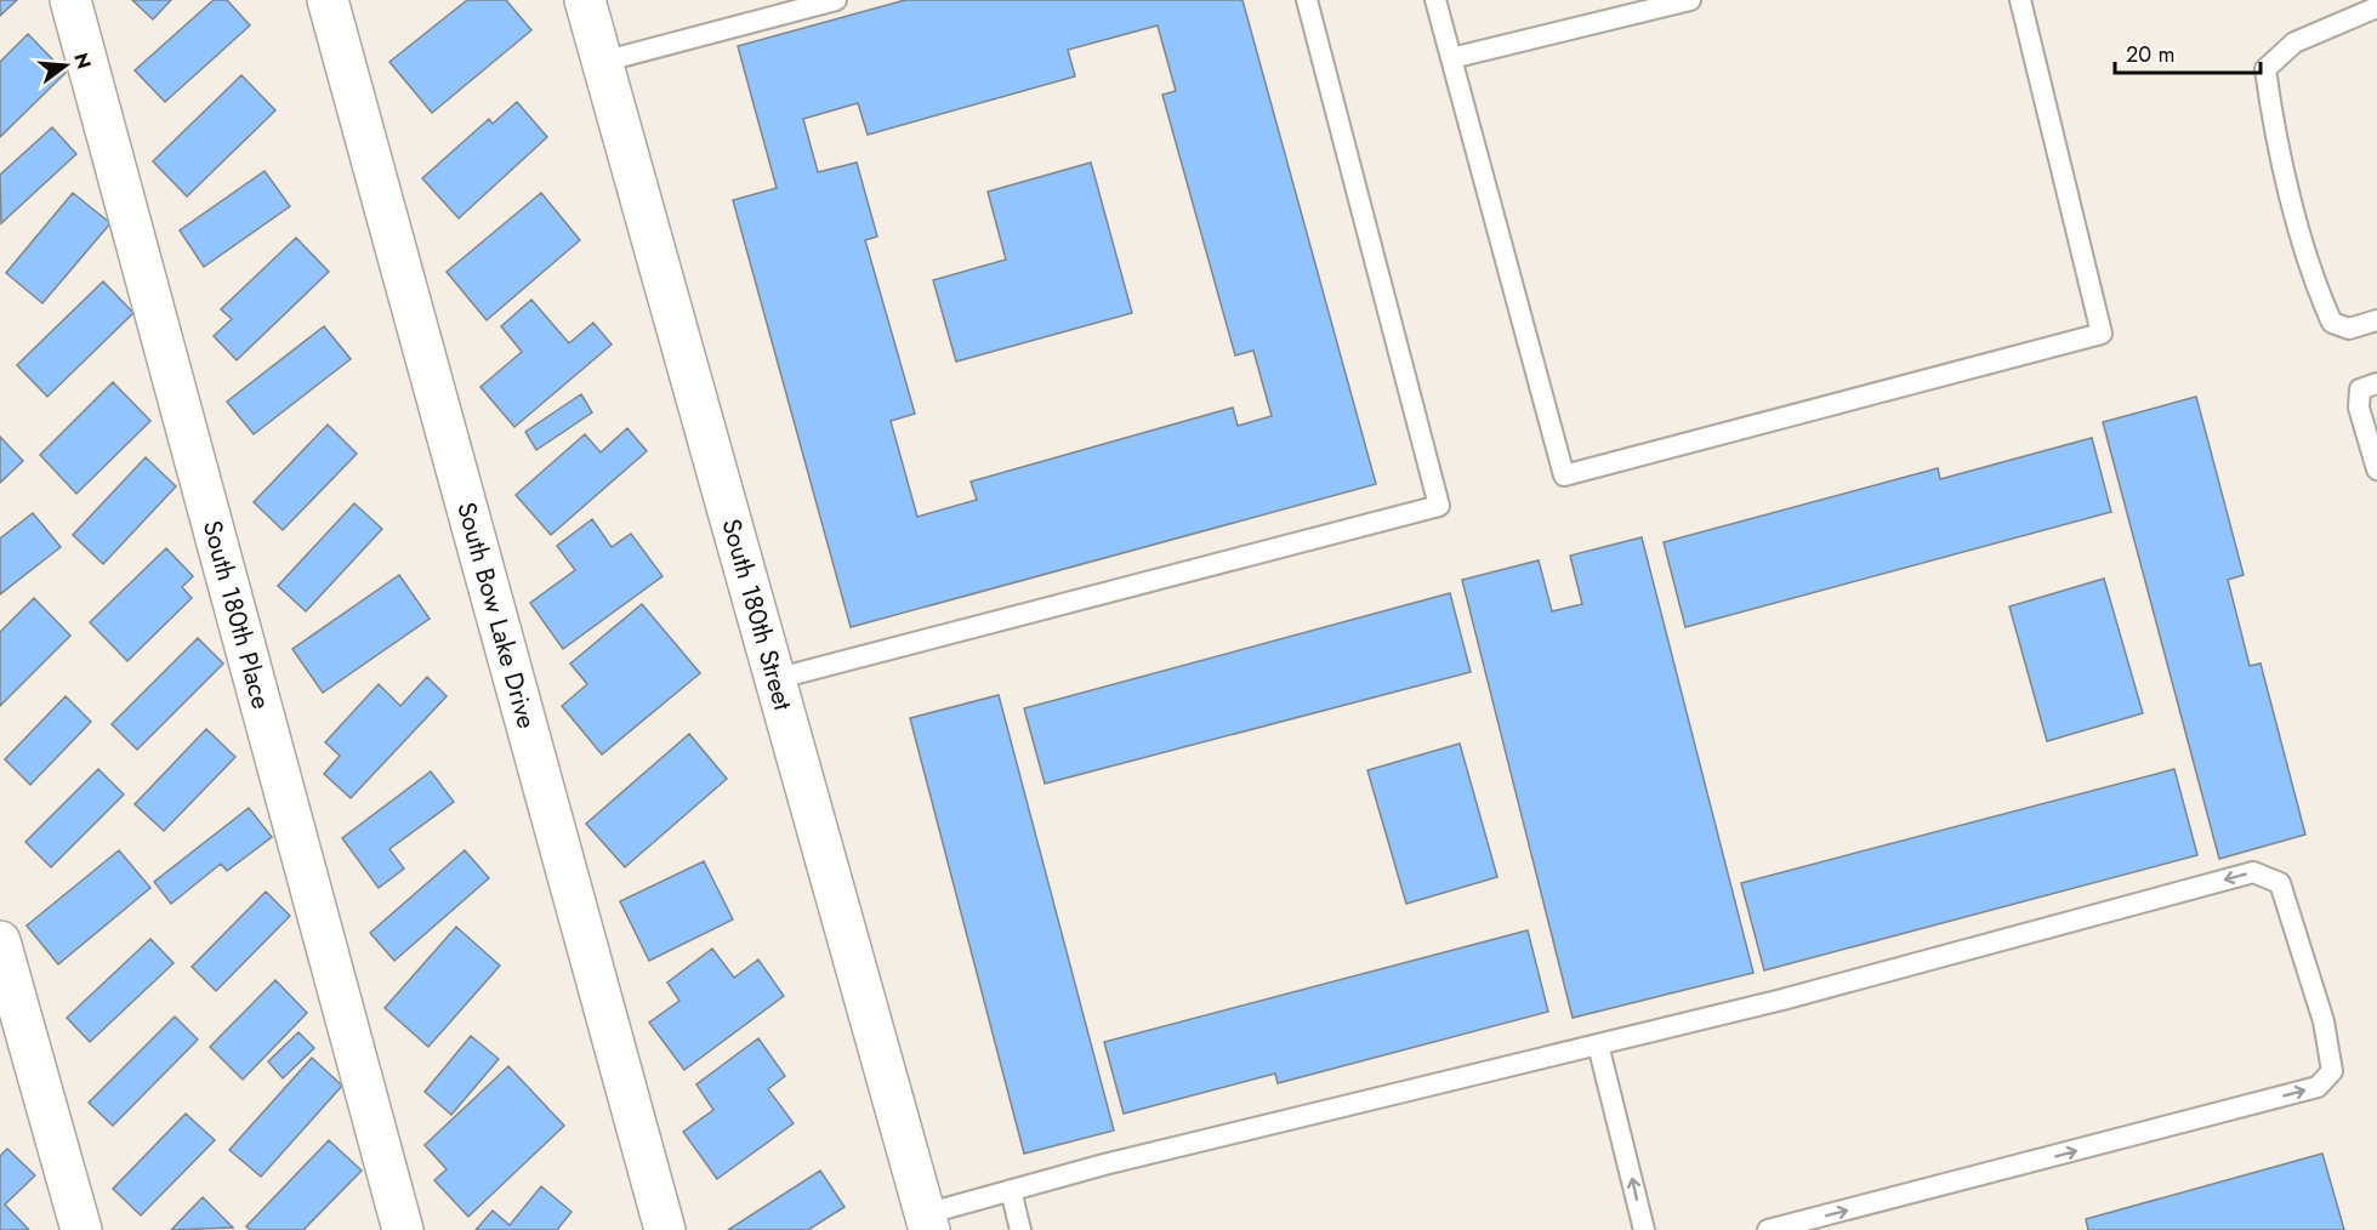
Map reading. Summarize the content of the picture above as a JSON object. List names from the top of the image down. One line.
{"streets":{"street":["South 180th Place","South Bow Lake Drive","South 180th Street"]},"scale_bar":"20 m","north":"right"}
